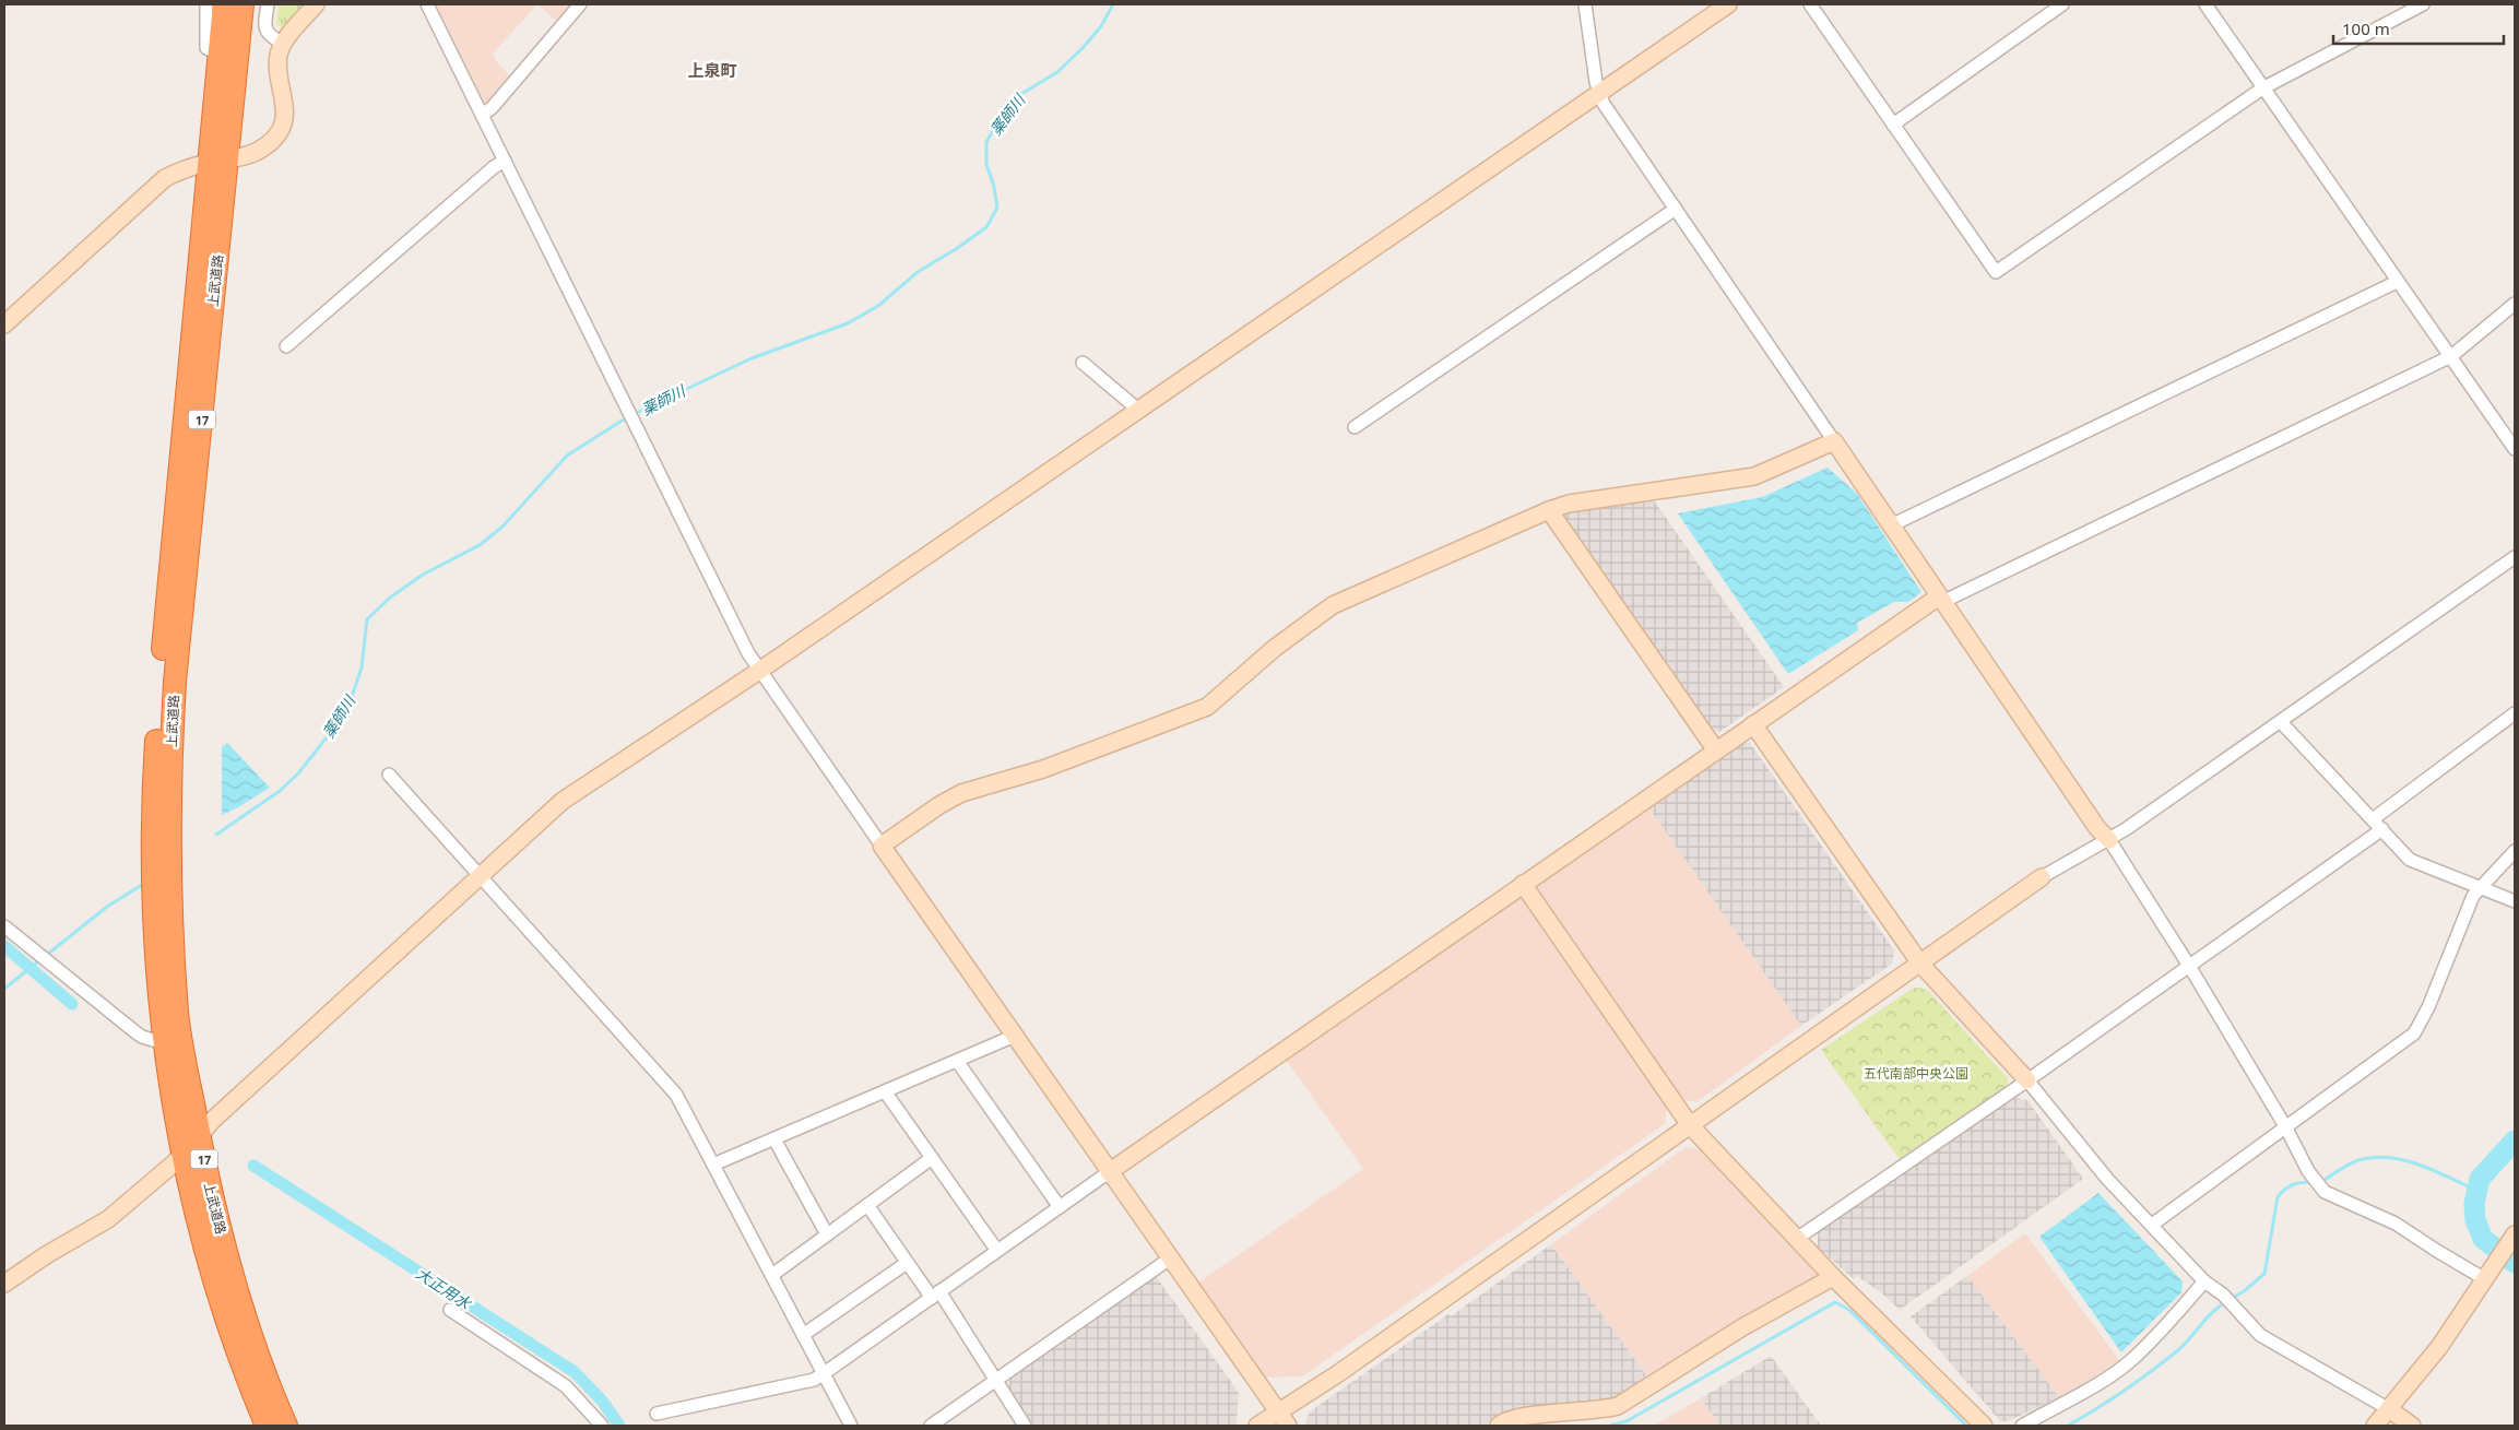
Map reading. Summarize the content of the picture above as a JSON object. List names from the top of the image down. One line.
{"streets":{"highway":["上武道路","17"]},"districts":["上泉町"],"water":["薬師川","大正用水"],"parks":["五代南部中央公園"],"scale_bar":"100 m"}
